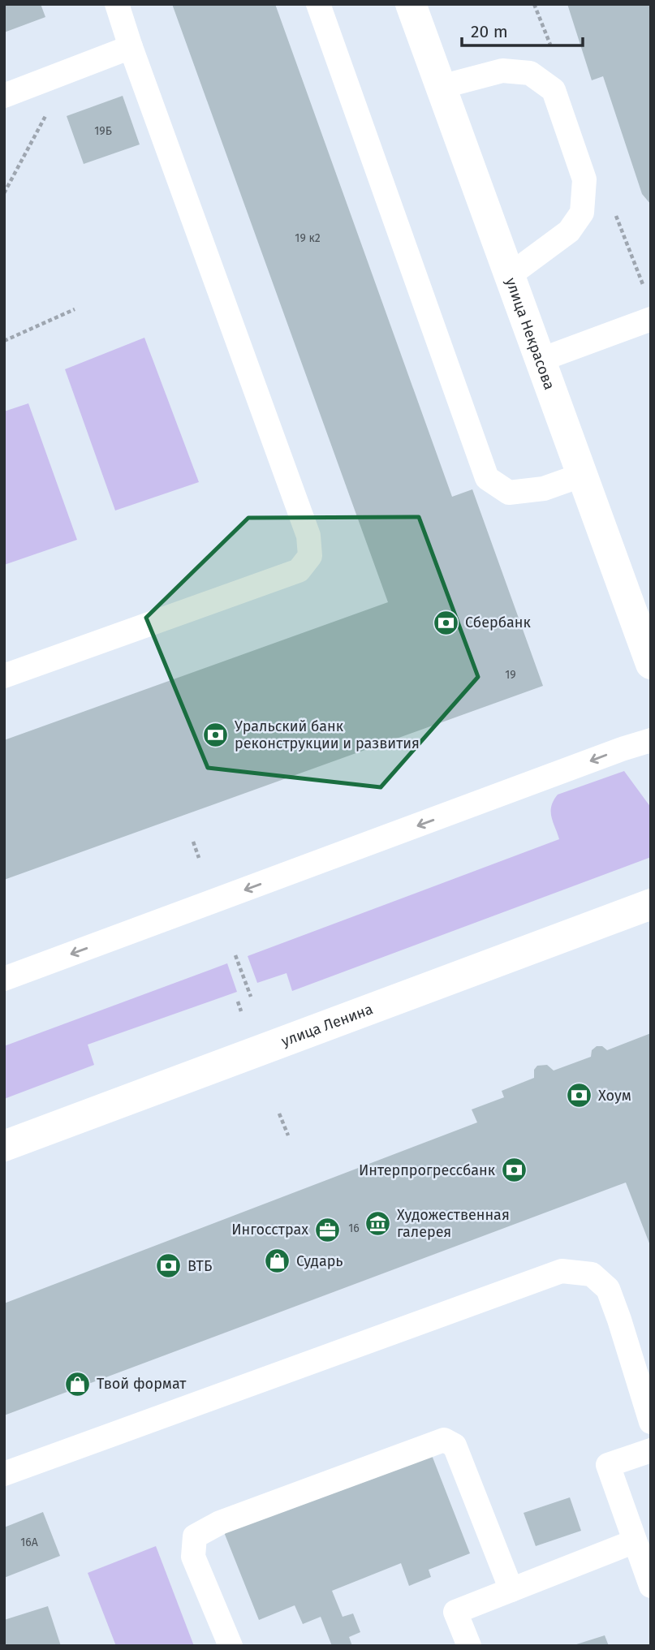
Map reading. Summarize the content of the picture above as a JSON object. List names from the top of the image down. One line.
{"streets":{"street":["улица Некрасова","улица Ленина"]},"places":{"bank":["Сбербанк","Уральский банк реконструкции и развития","Хоум","Интерпрогрессбанк","ВТБ"],"museum":["Художественная галерея"],"office":["Ингосстрах"],"shop":["Сударь","Твой формат"]},"house_numbers":["19Б","19 к2","19","16","16А"],"scale_bar":"20 m"}
